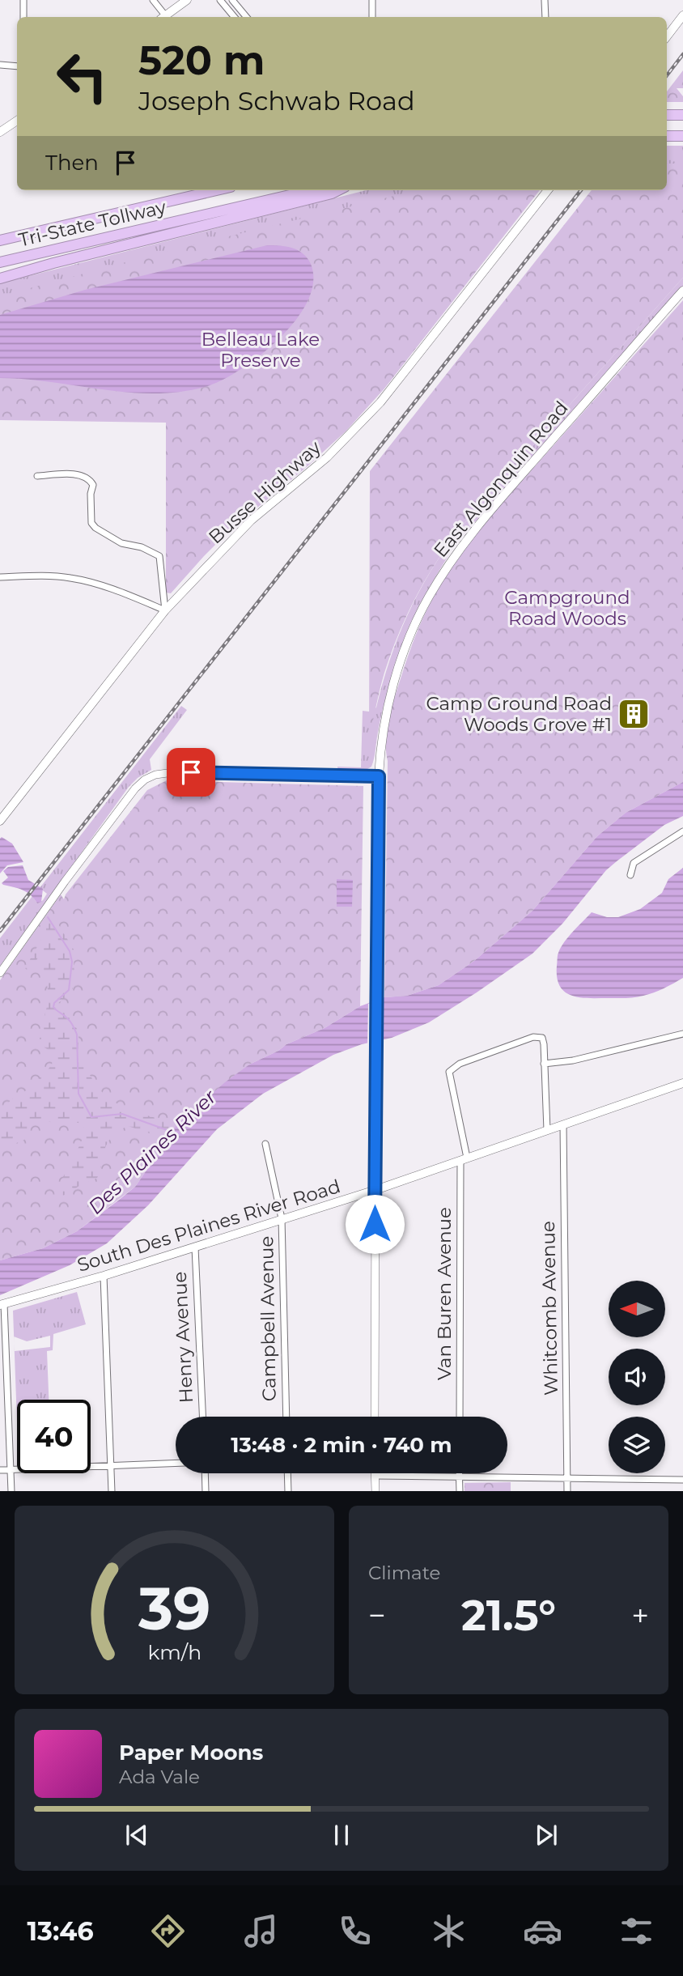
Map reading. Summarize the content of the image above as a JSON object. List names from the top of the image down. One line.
{"streets":{"highway":["Tri-State Tollway"],"main road":["East Algonquin Road","Busse Highway","South Des Plaines River Road"],"street":["Van Buren Avenue","Whitcomb Avenue","Campbell Avenue","Henry Avenue"]},"crossings":[["East Algonquin Road","South Des Plaines River Road"],["South Des Plaines River Road","Van Buren Avenue"],["South Des Plaines River Road","Whitcomb Avenue"],["South Des Plaines River Road","Campbell Avenue"],["South Des Plaines River Road","Henry Avenue"]],"water":["Des Plaines River"],"parks":["Belleau Lake Preserve","Campground Road Woods"],"places":{"building":["Camp Ground Road Woods Grove #1"]},"north":"left","page":{"turn":["520 m","Joseph Schwab Road"],"then":"Then","limit":"40","trip":"13:48 · 2 min · 740 m","tile":"Climate","heat":["−","21.5°","+"],"song":["Paper Moons","Ada Vale"],"tabs":"13:46","gauge":["39","km/h"]}}
